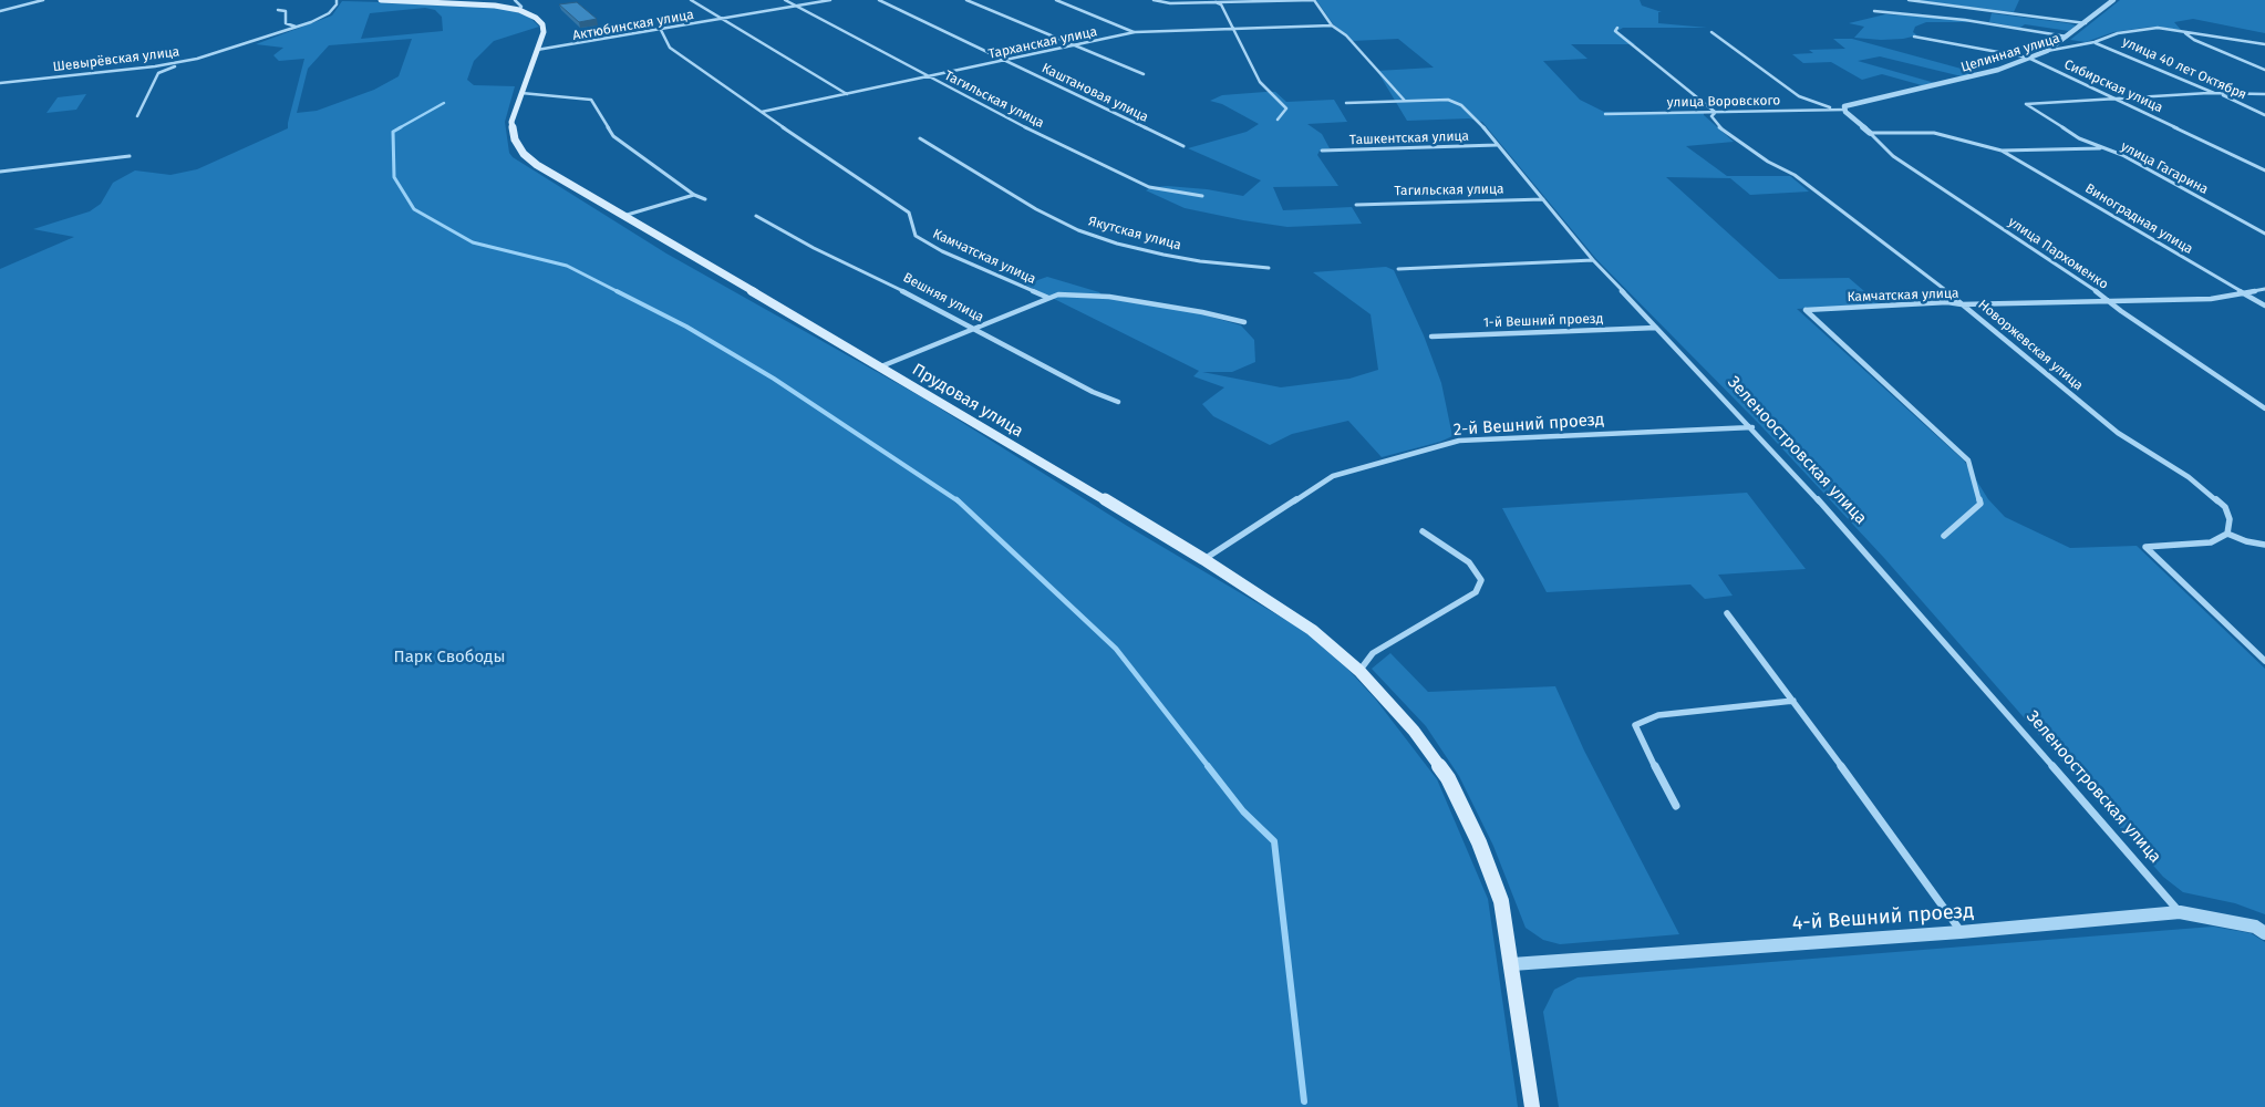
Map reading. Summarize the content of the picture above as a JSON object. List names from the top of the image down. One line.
{"streets":{"main road":["Прудовая улица"],"street":["Актюбинская улица","Тарханская улица","Целинная улица","Шевырёвская улица","улица 40 лет Октября","Сибирская улица","Каштановая улица","Тагильская улица","улица Воровского","Ташкентская улица","улица Гагарина","Виноградная улица","Якутская улица","улица Пархоменко","Камчатская улица","Вешняя улица","1-й Вешний проезд","Новоржевская улица","2-й Вешний проезд","Зеленоостровская улица","4-й Вешний проезд"]},"crossings":[["Актюбинская улица","Тагильская улица"],["Актюбинская улица","Камчатская улица"],["Актюбинская улица","Прудовая улица"],["Тарханская улица","Каштановая улица"],["Тарханская улица","Тагильская улица"],["Тарханская улица","Камчатская улица"],["Целинная улица","улица 40 лет Октября"],["Целинная улица","Сибирская улица"],["Целинная улица","улица Воровского"],["Целинная улица","улица Пархоменко"],["Сибирская улица","улица Гагарина"],["Тагильская улица","Зеленоостровская улица"],["улица Воровского","улица Пархоменко"],["улица Воровского","Новоржевская улица"],["Ташкентская улица","Зеленоостровская улица"],["Виноградная улица","Камчатская улица"],["улица Пархоменко","Камчатская улица"],["Камчатская улица","Новоржевская улица"],["1-й Вешний проезд","Зеленоостровская улица"],["Прудовая улица","2-й Вешний проезд"],["Прудовая улица","4-й Вешний проезд"],["2-й Вешний проезд","Зеленоостровская улица"],["Зеленоостровская улица","4-й Вешний проезд"]],"parks":["Парк Свободы"]}
